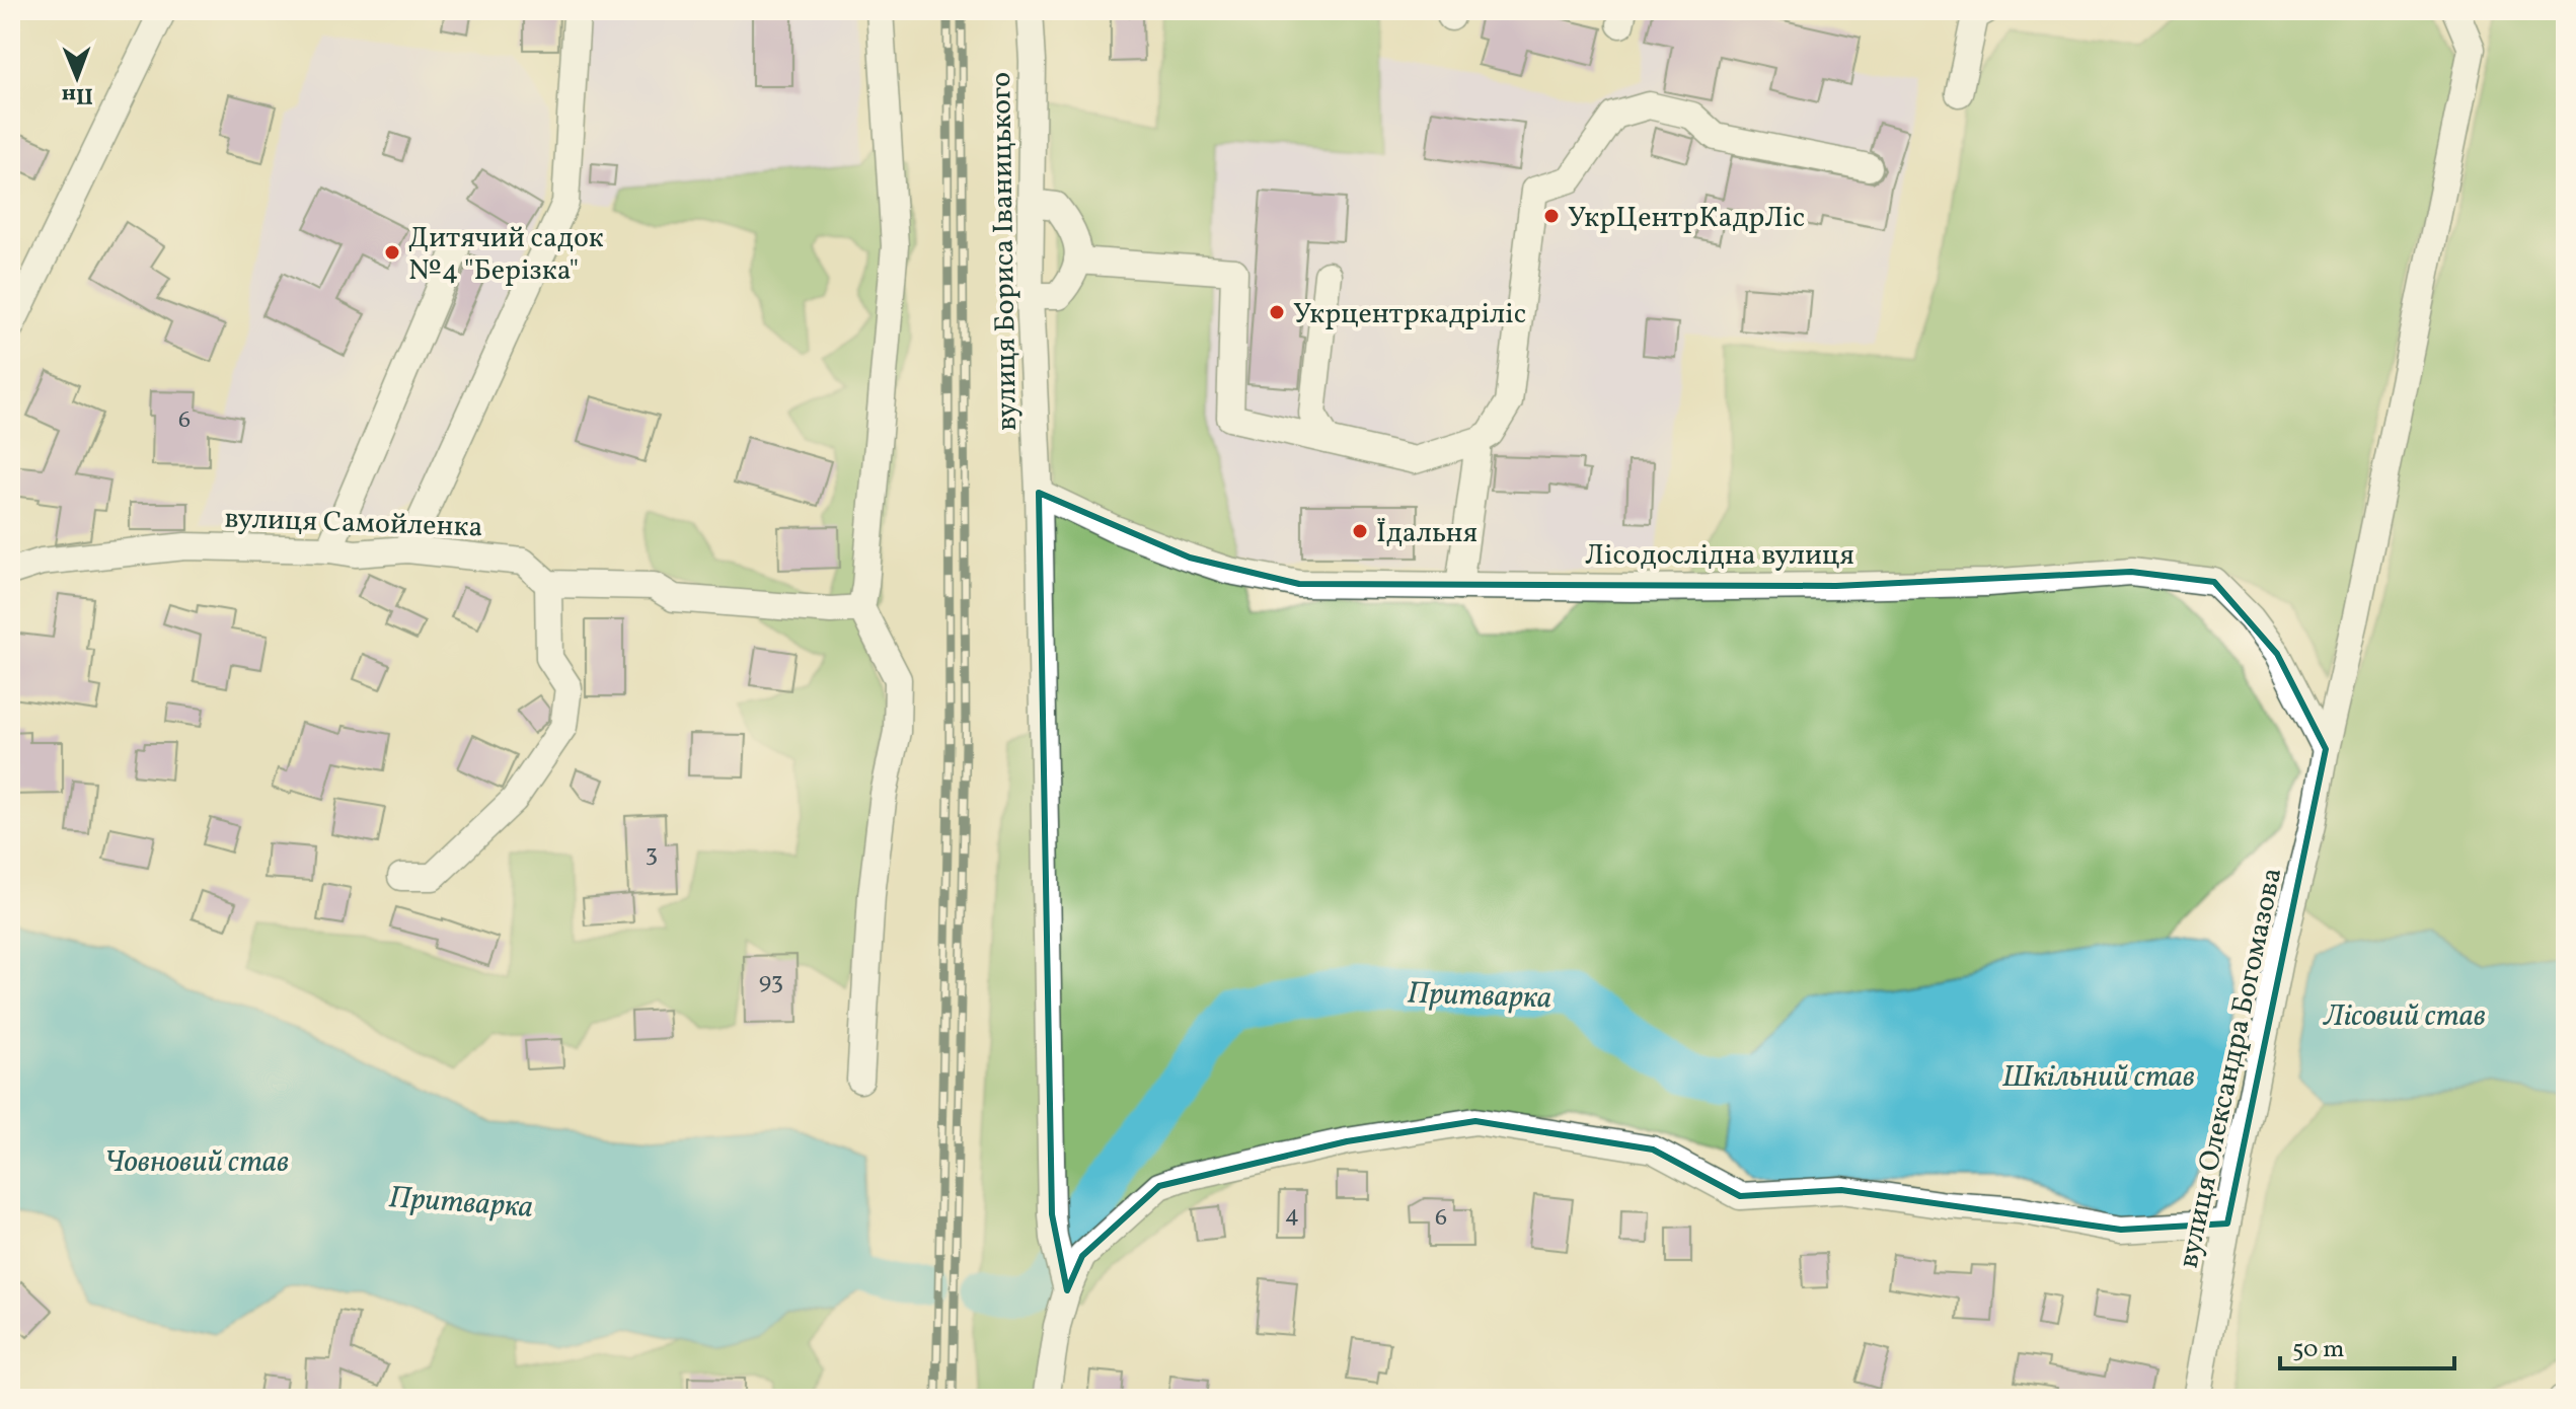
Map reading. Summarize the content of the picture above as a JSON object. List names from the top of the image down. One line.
{"streets":{"street":["вулиця Бориса Іваницького","вулиця Самойленка","Лісодослідна вулиця","вулиця Олександра Богомазова"]},"crossings":[["вулиця Бориса Іваницького","Лісодослідна вулиця"],["Лісодослідна вулиця","вулиця Олександра Богомазова"]],"water":["Притварка","Лісовий став","Шкільний став","Човновий став"],"places":["УкрЦентрКадрЛіс","Дитячий садок №4 \"Берізка\"","Укрцентркадріліс","Їдальня"],"house_numbers":["6","3","93","4","6"],"scale_bar":"50 m","north":"bottom"}
